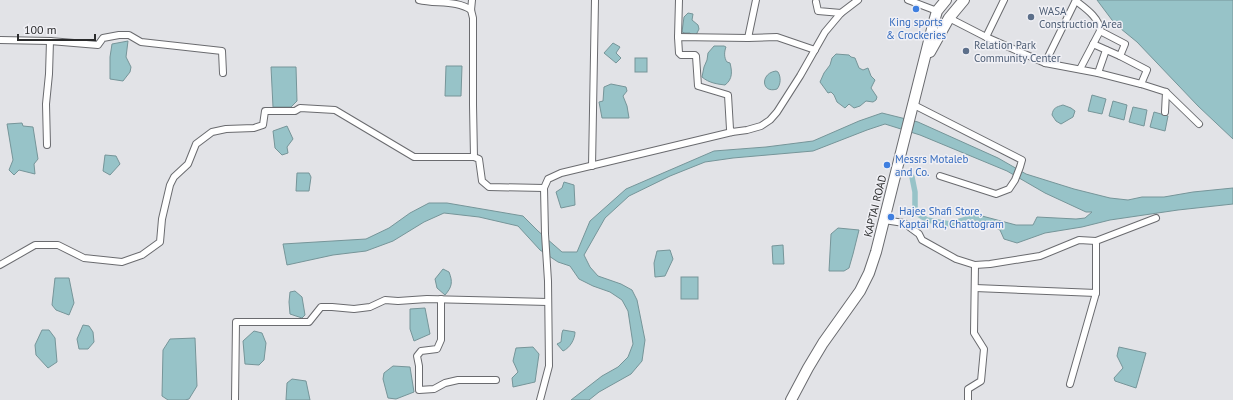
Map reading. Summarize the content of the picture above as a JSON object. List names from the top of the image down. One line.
{"streets":{"main road":["KAPTAI ROAD"]},"places":["King sports & Crockeries","WASA Construction Area","Relation Park Community Center","Messrs Motaleb and Co.","Hajee Shafi Store, Kaptai Rd, Chattogram"],"scale_bar":"100 m"}
